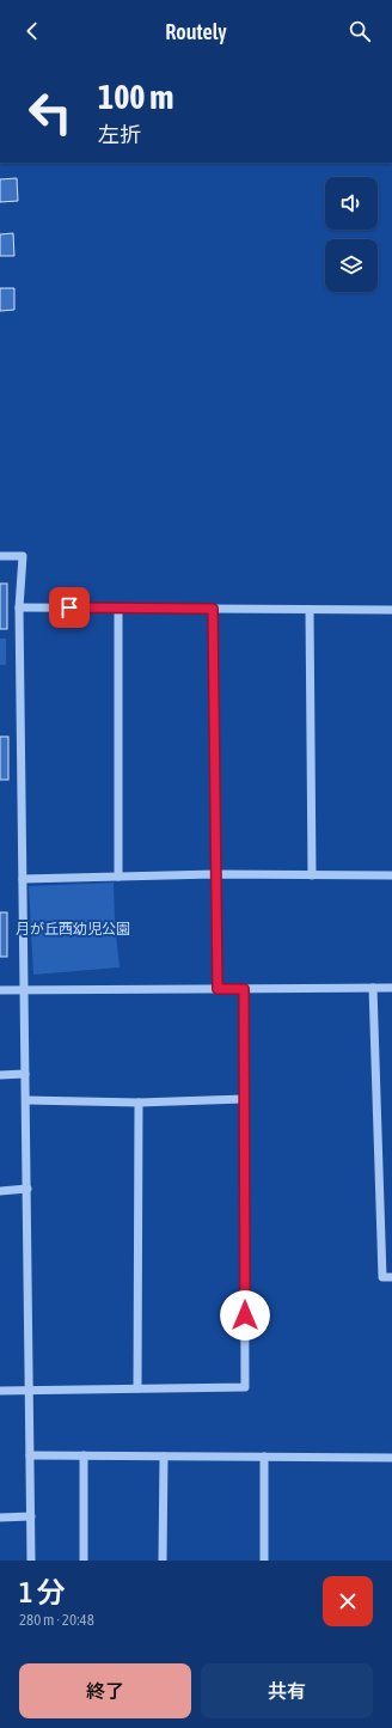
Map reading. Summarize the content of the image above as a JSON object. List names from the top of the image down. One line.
{"parks":["月が丘西幼児公園"],"page":{"header":"Routely","turn":["100 m","左折"],"heading":["1 分","280 m · 20:48"],"buttons":["終了","共有"]}}
